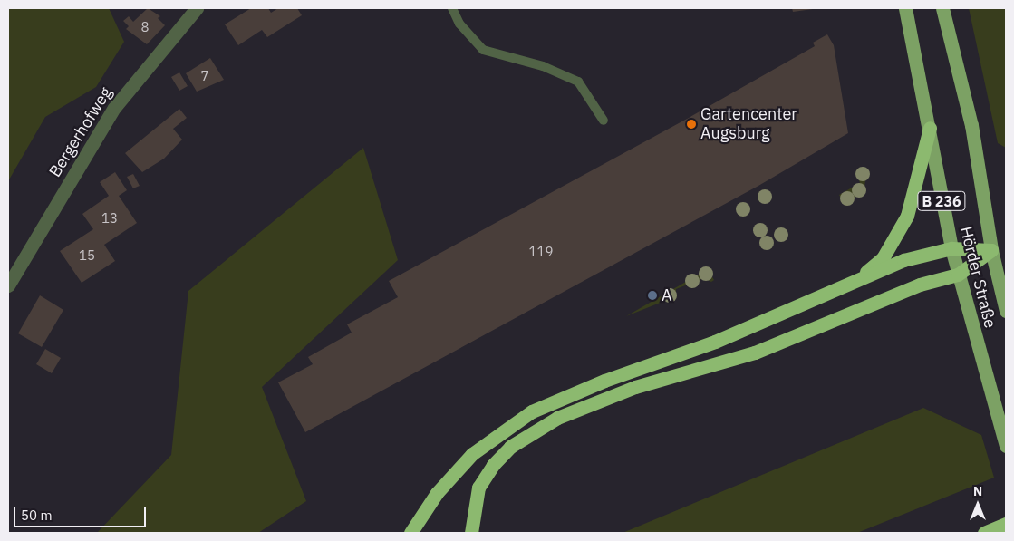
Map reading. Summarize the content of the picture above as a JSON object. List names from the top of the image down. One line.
{"streets":{"main road":["B 236","Hörder Straße"],"street":["Bergerhofweg"]},"places":["Gartencenter Augsburg","A"],"house_numbers":["8","7","13","119","15"],"scale_bar":"50 m","north":"top"}
